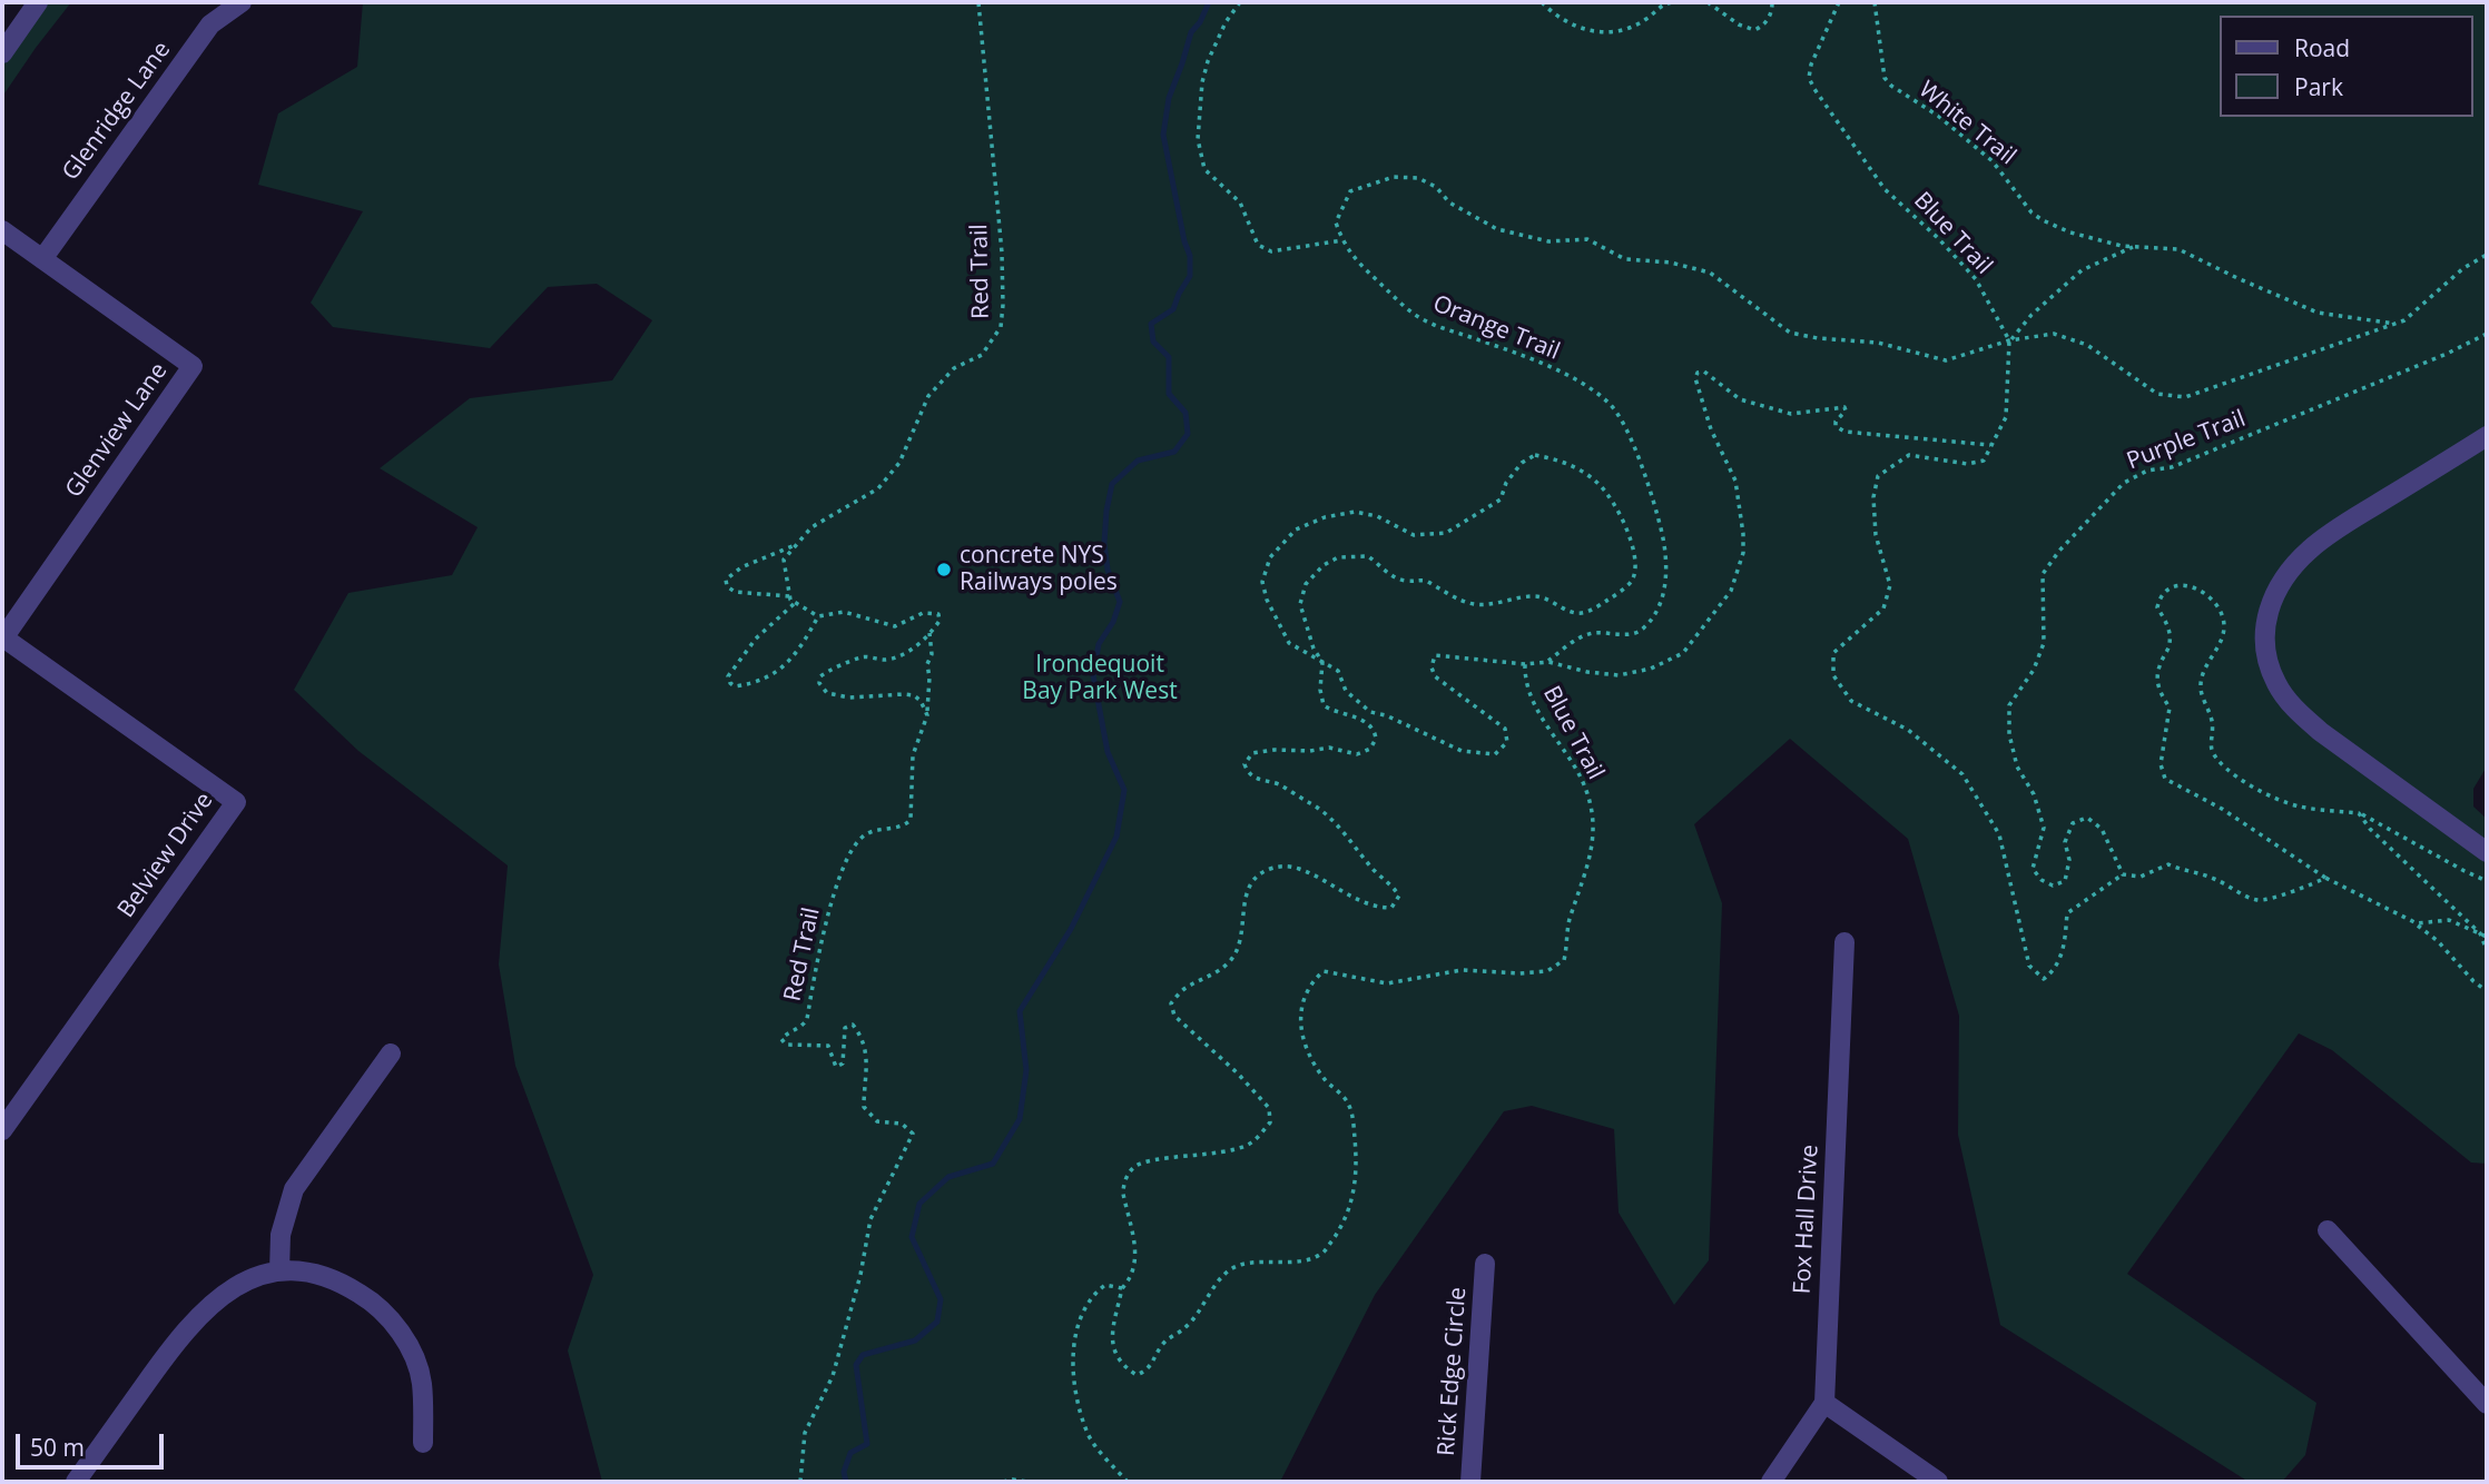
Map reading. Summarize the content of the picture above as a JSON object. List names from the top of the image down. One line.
{"streets":{"street":["Glenridge Lane","Glenview Lane","Belview Drive","Fox Hall Drive","Rick Edge Circle"],"path":["White Trail","Blue Trail","Red Trail","Orange Trail","Purple Trail"]},"crossings":[["Glenridge Lane","Glenview Lane"],["White Trail","Blue Trail"],["White Trail","Purple Trail"],["Blue Trail","Orange Trail"],["Blue Trail","Purple Trail"],["Glenview Lane","Belview Drive"]],"parks":["Irondequoit Bay Park West"],"places":["concrete NYS Railways poles"],"legend":["Road","Park"],"scale_bar":"50 m"}
